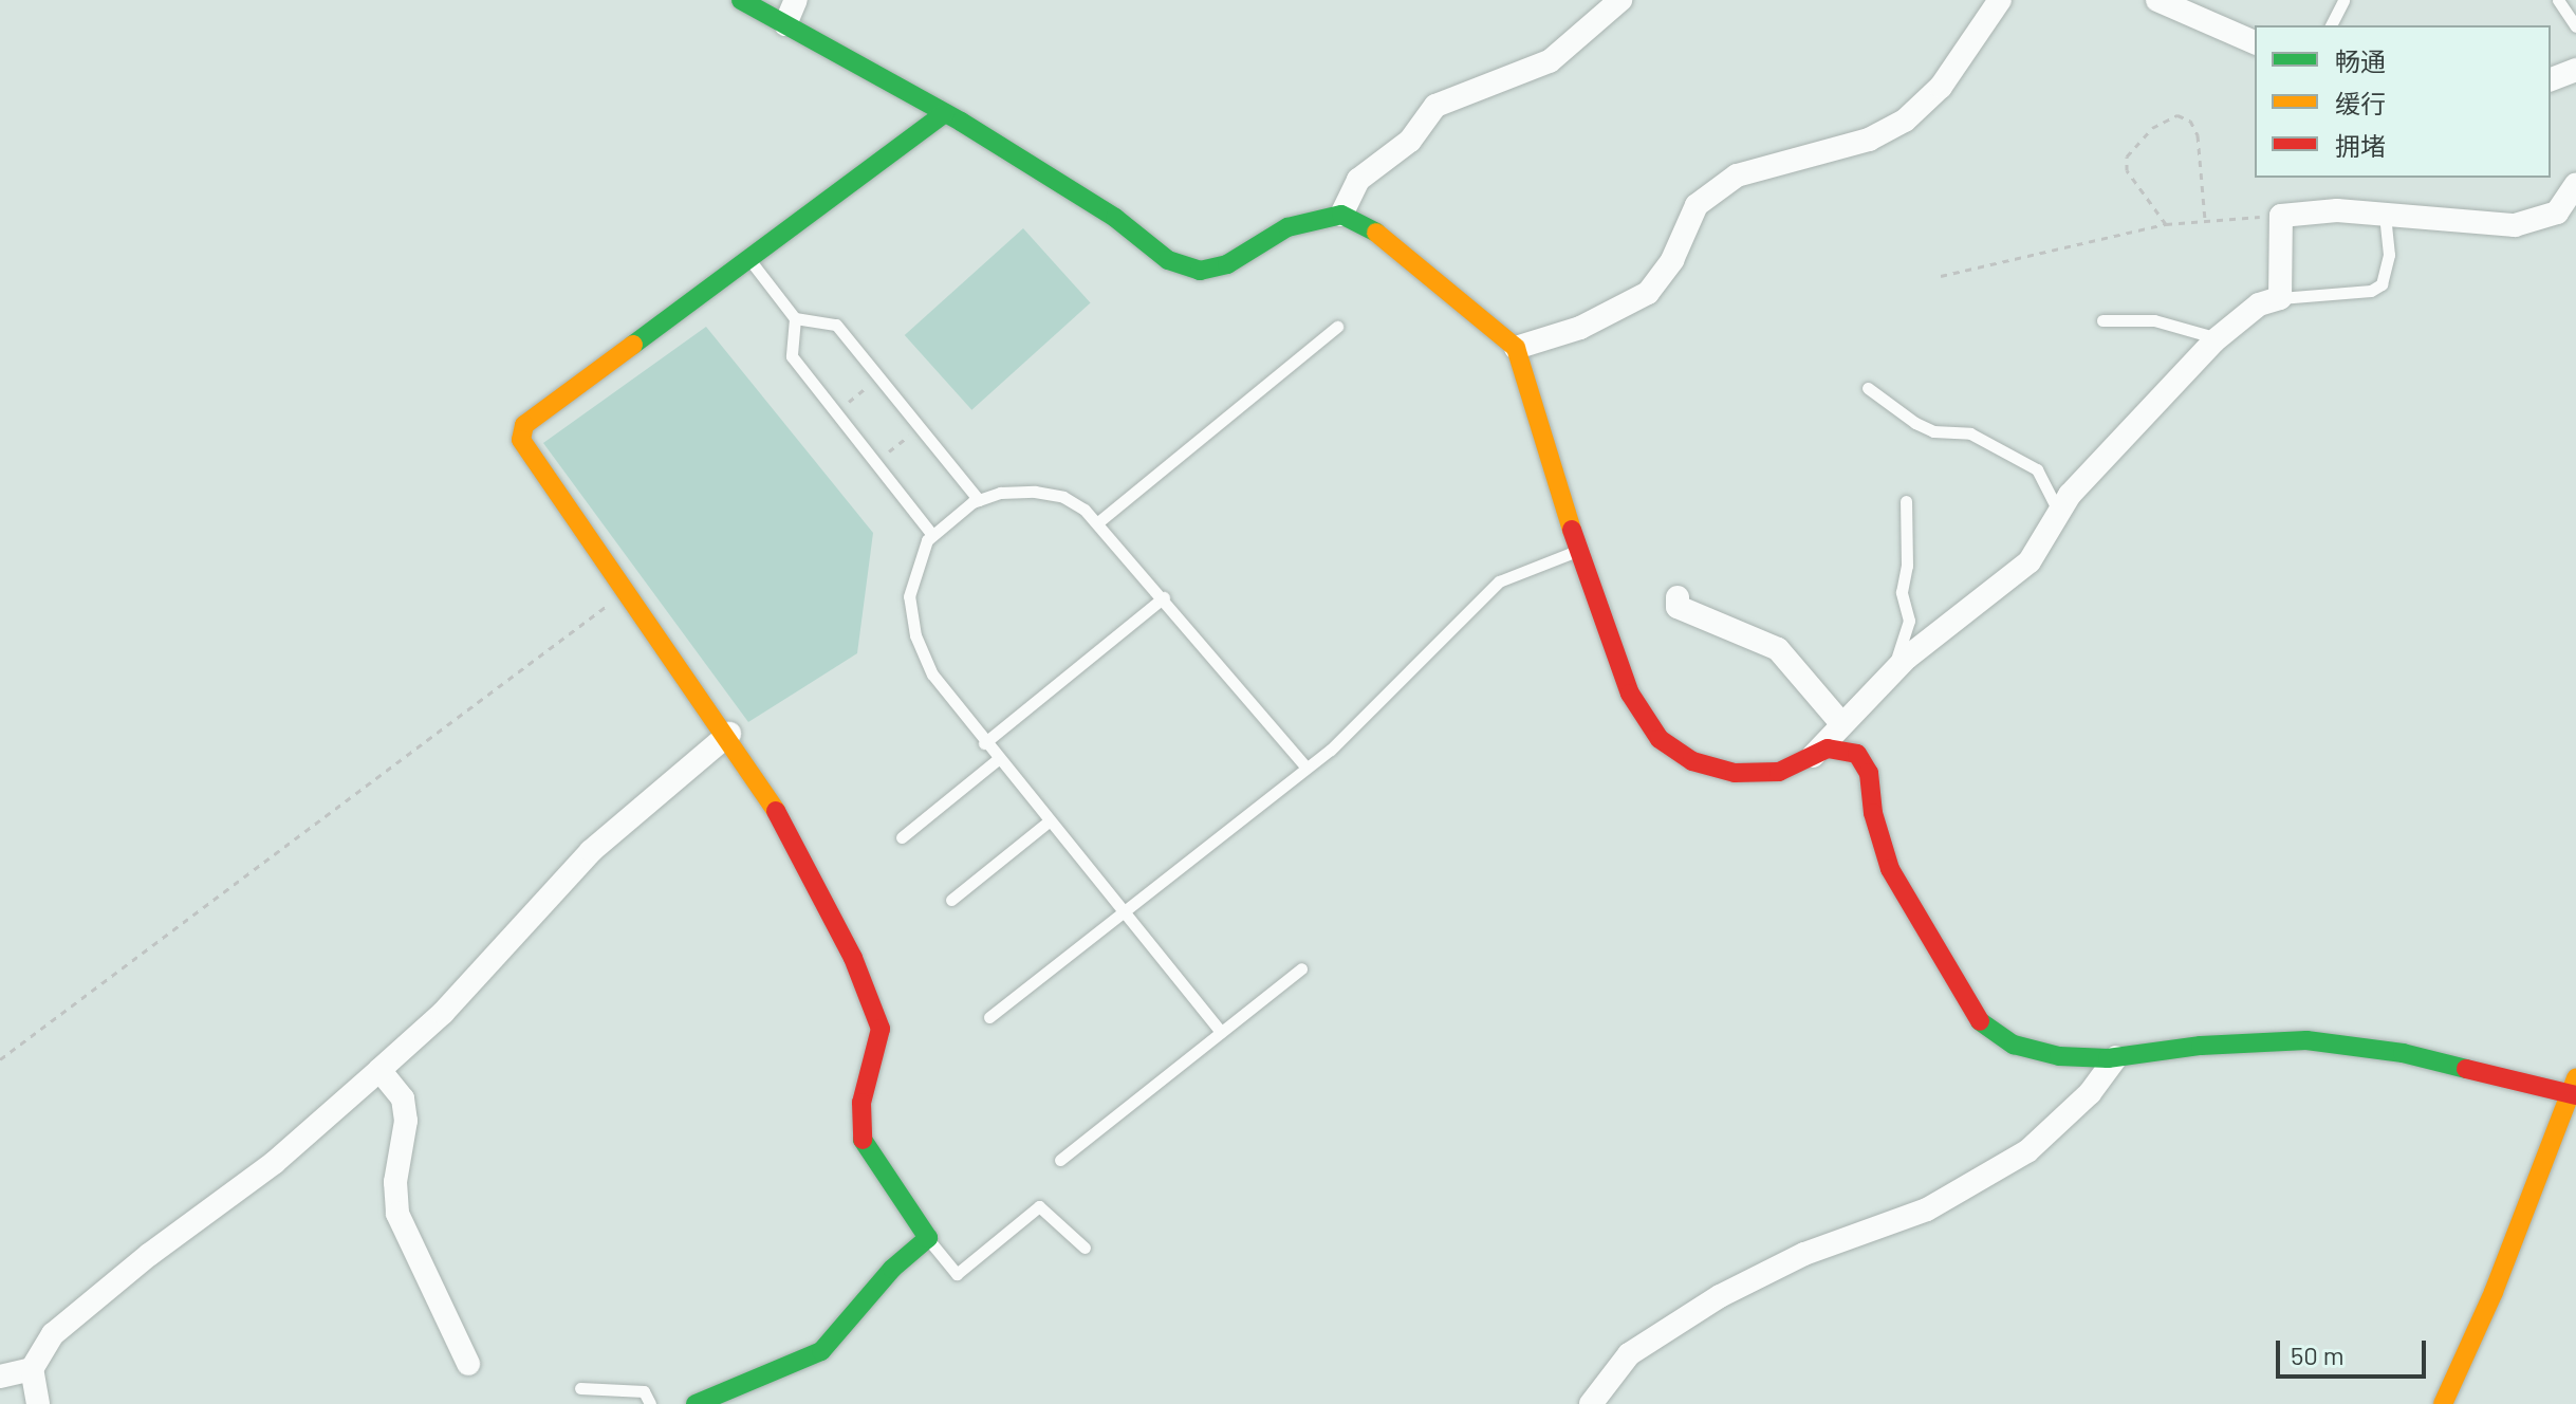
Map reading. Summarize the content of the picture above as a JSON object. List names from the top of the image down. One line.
{"legend":["畅通","缓行","拥堵"],"scale_bar":"50 m"}
